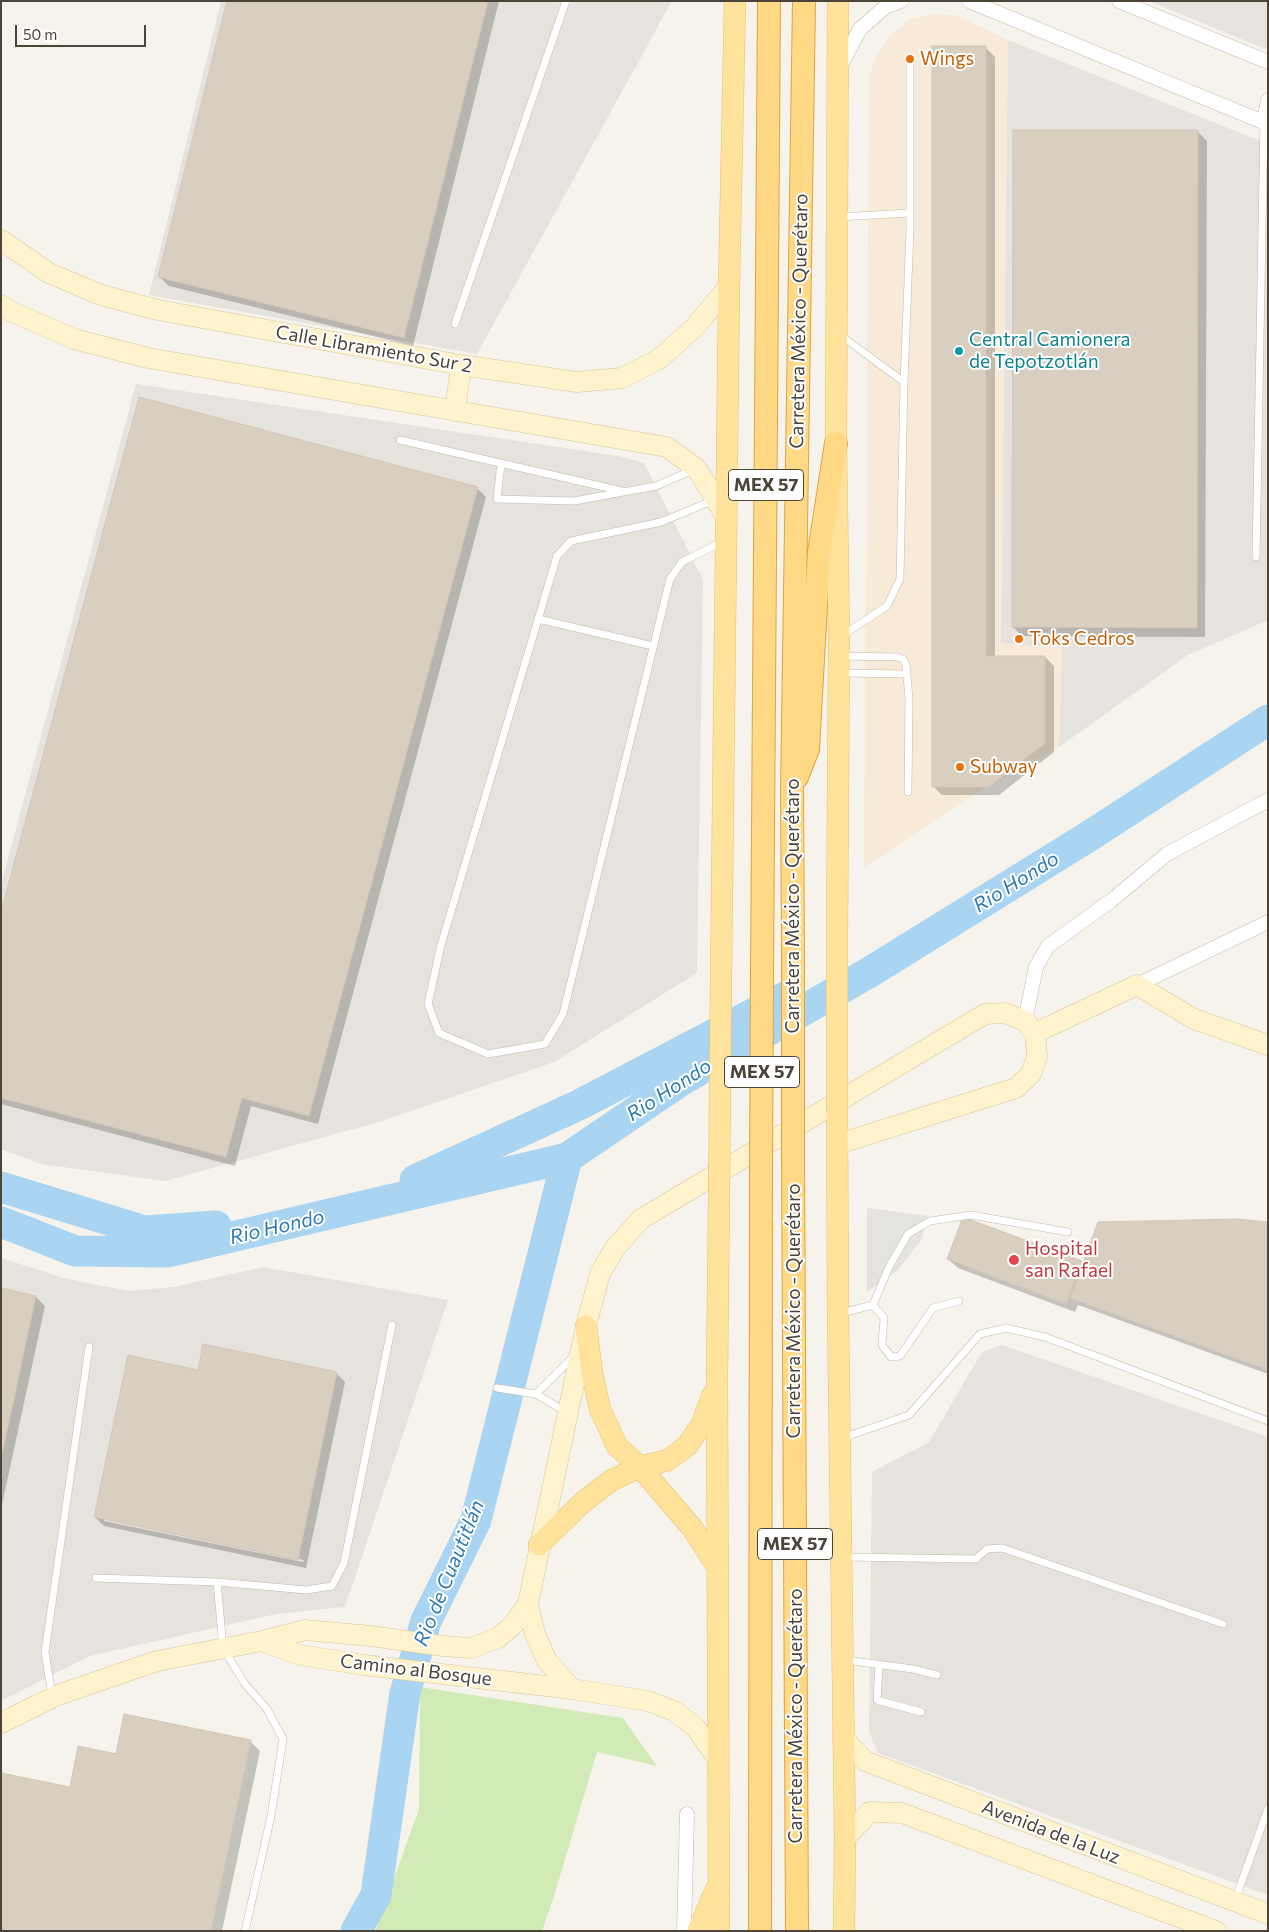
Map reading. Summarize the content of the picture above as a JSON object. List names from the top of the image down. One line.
{"streets":{"highway":["Carretera México - Querétaro","MEX 57"],"main road":["Calle Libramiento Sur 2","Camino al Bosque","Avenida de la Luz"]},"water":["Rio Hondo","Rio de Cuautitlán"],"places":["Wings","Central Camionera de Tepotzotlán","Toks Cedros","Subway","Hospital san Rafael"],"scale_bar":"50 m"}
